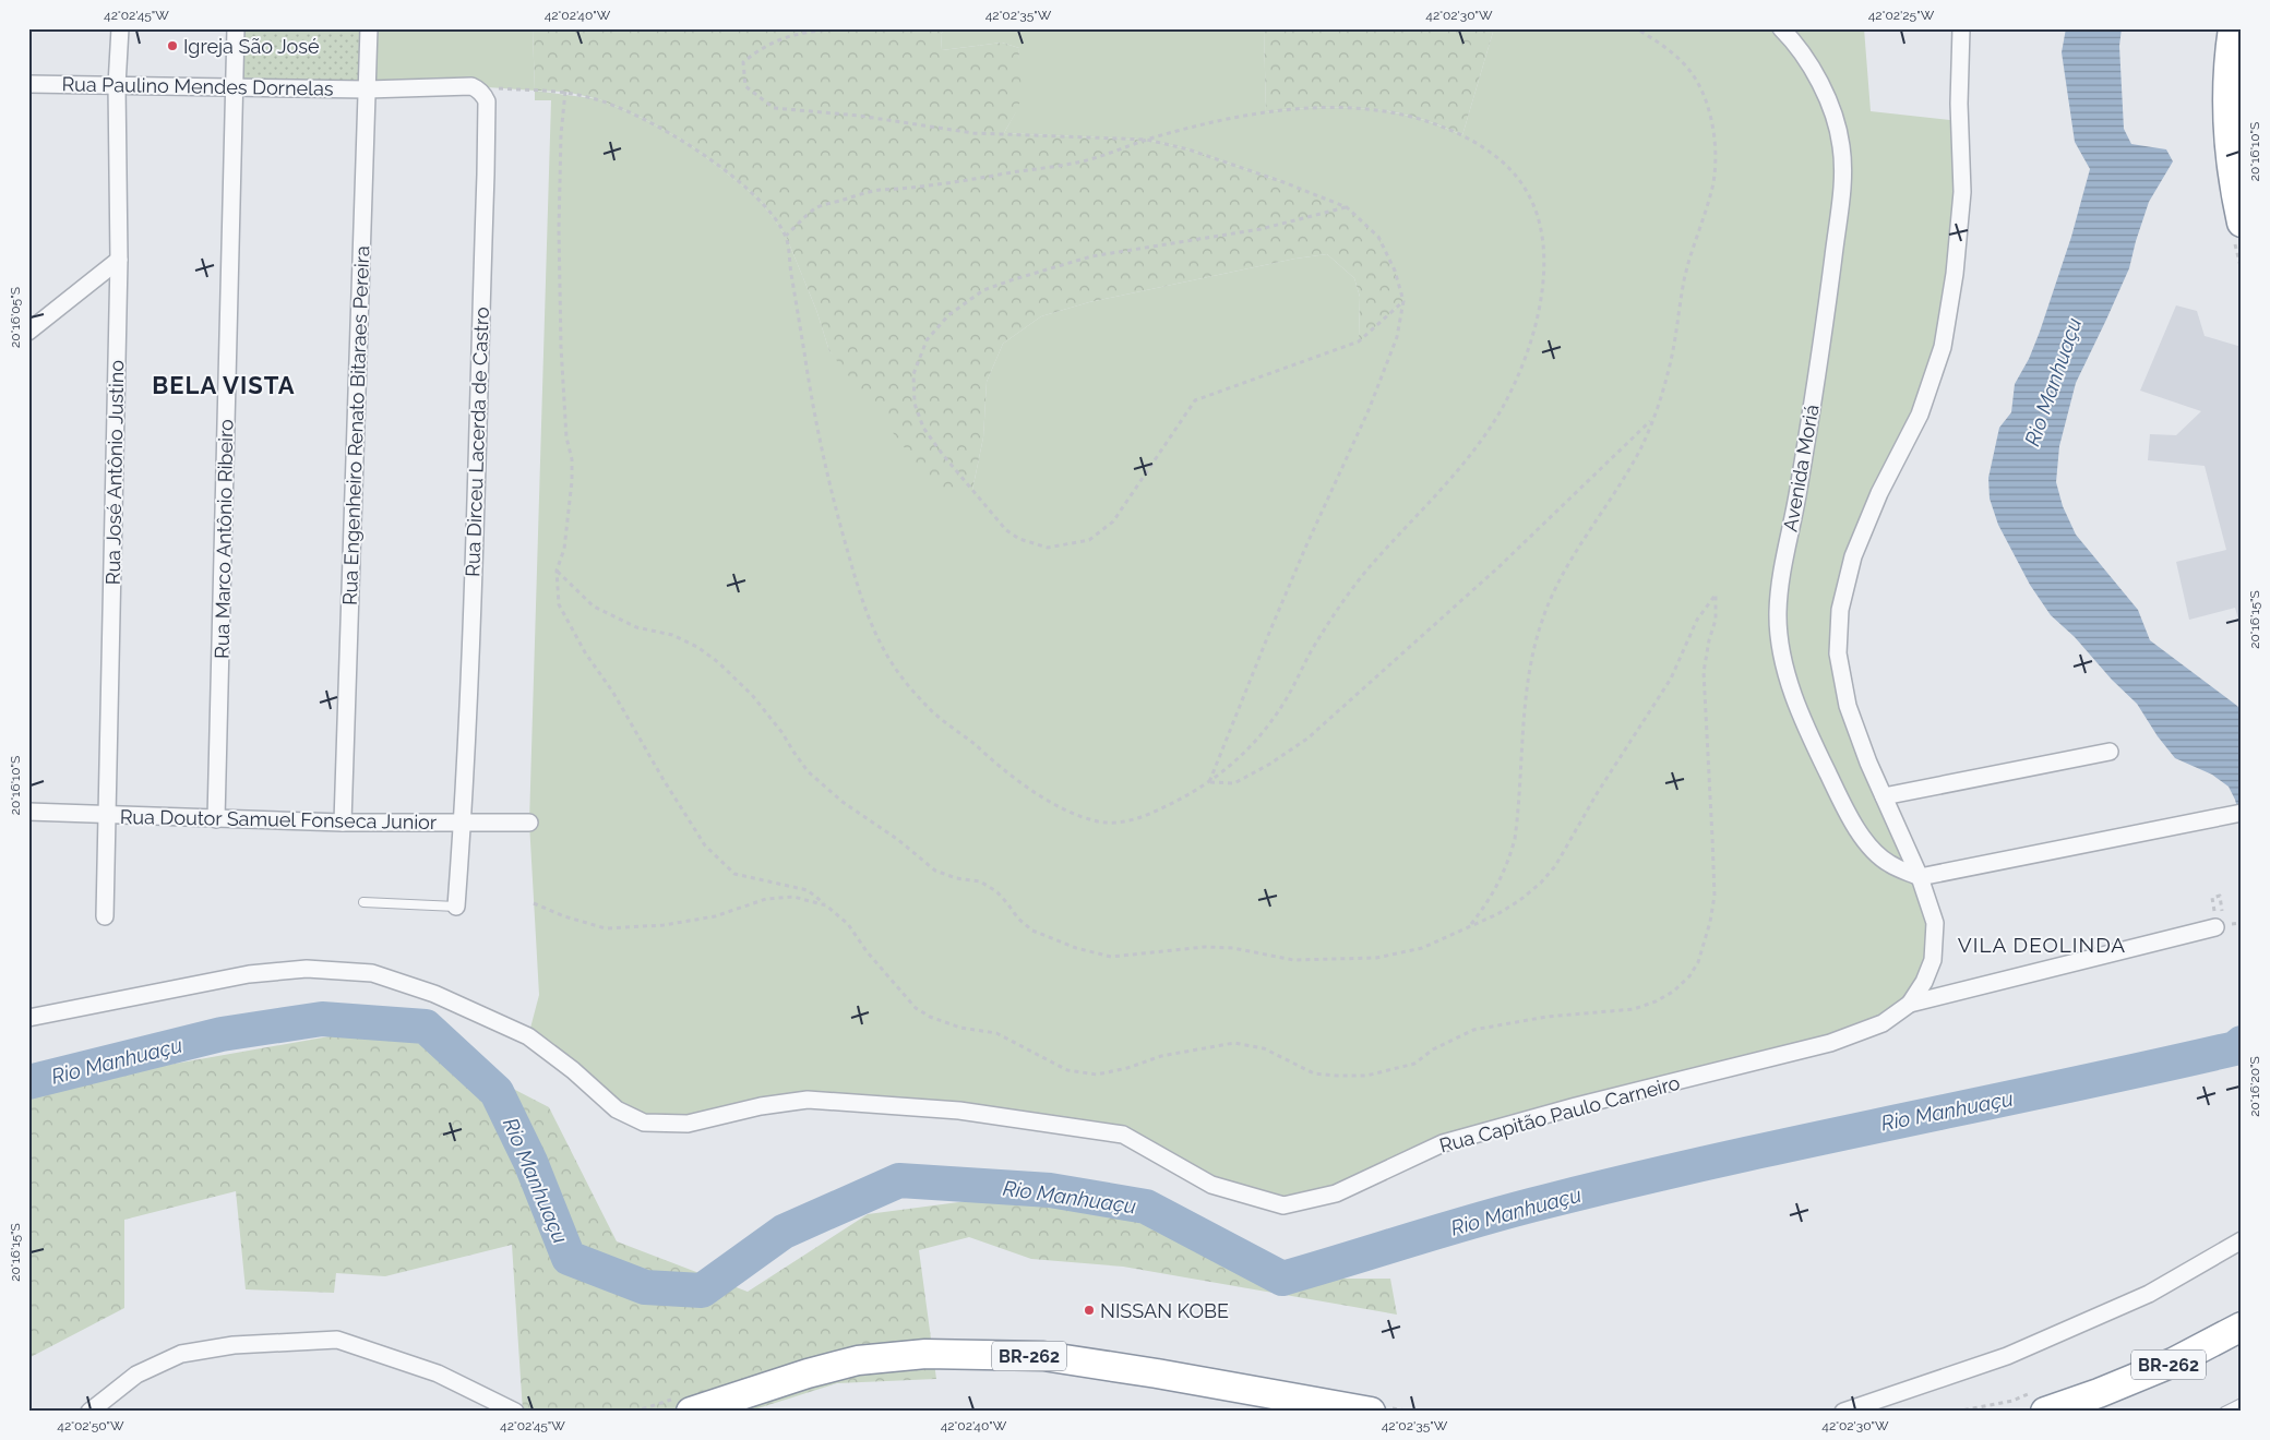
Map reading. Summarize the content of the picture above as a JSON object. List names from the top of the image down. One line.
{"streets":{"highway":["BR-262"],"street":["Rua Paulino Mendes Dornelas","Rua Engenheiro Renato Bitaraes Pereira","Rua Dirceu Lacerda de Castro","Avenida Moriá","Rua José Antônio Justino","Rua Marco Antônio Ribeiro","Rua Doutor Samuel Fonseca Junior","Rua Capitão Paulo Carneiro"]},"crossings":[["Rua Paulino Mendes Dornelas","Rua Engenheiro Renato Bitaraes Pereira"],["Rua Paulino Mendes Dornelas","Rua José Antônio Justino"],["Rua Paulino Mendes Dornelas","Rua Marco Antônio Ribeiro"],["Rua Engenheiro Renato Bitaraes Pereira","Rua Doutor Samuel Fonseca Junior"],["Rua Dirceu Lacerda de Castro","Rua Doutor Samuel Fonseca Junior"],["Rua José Antônio Justino","Rua Doutor Samuel Fonseca Junior"],["Rua Marco Antônio Ribeiro","Rua Doutor Samuel Fonseca Junior"]],"districts":["BELA VISTA","VILA DEOLINDA"],"water":["Rio Manhuaçu"],"places":["Igreja São José","NISSAN KOBE"],"coordinates":["42°02'45\"W","42°02'40\"W","42°02'35\"W","42°02'30\"W","42°02'25\"W","20°16'10\"S","20°16'05\"S","20°16'15\"S","20°16'20\"S","42°02'50\"W"]}
